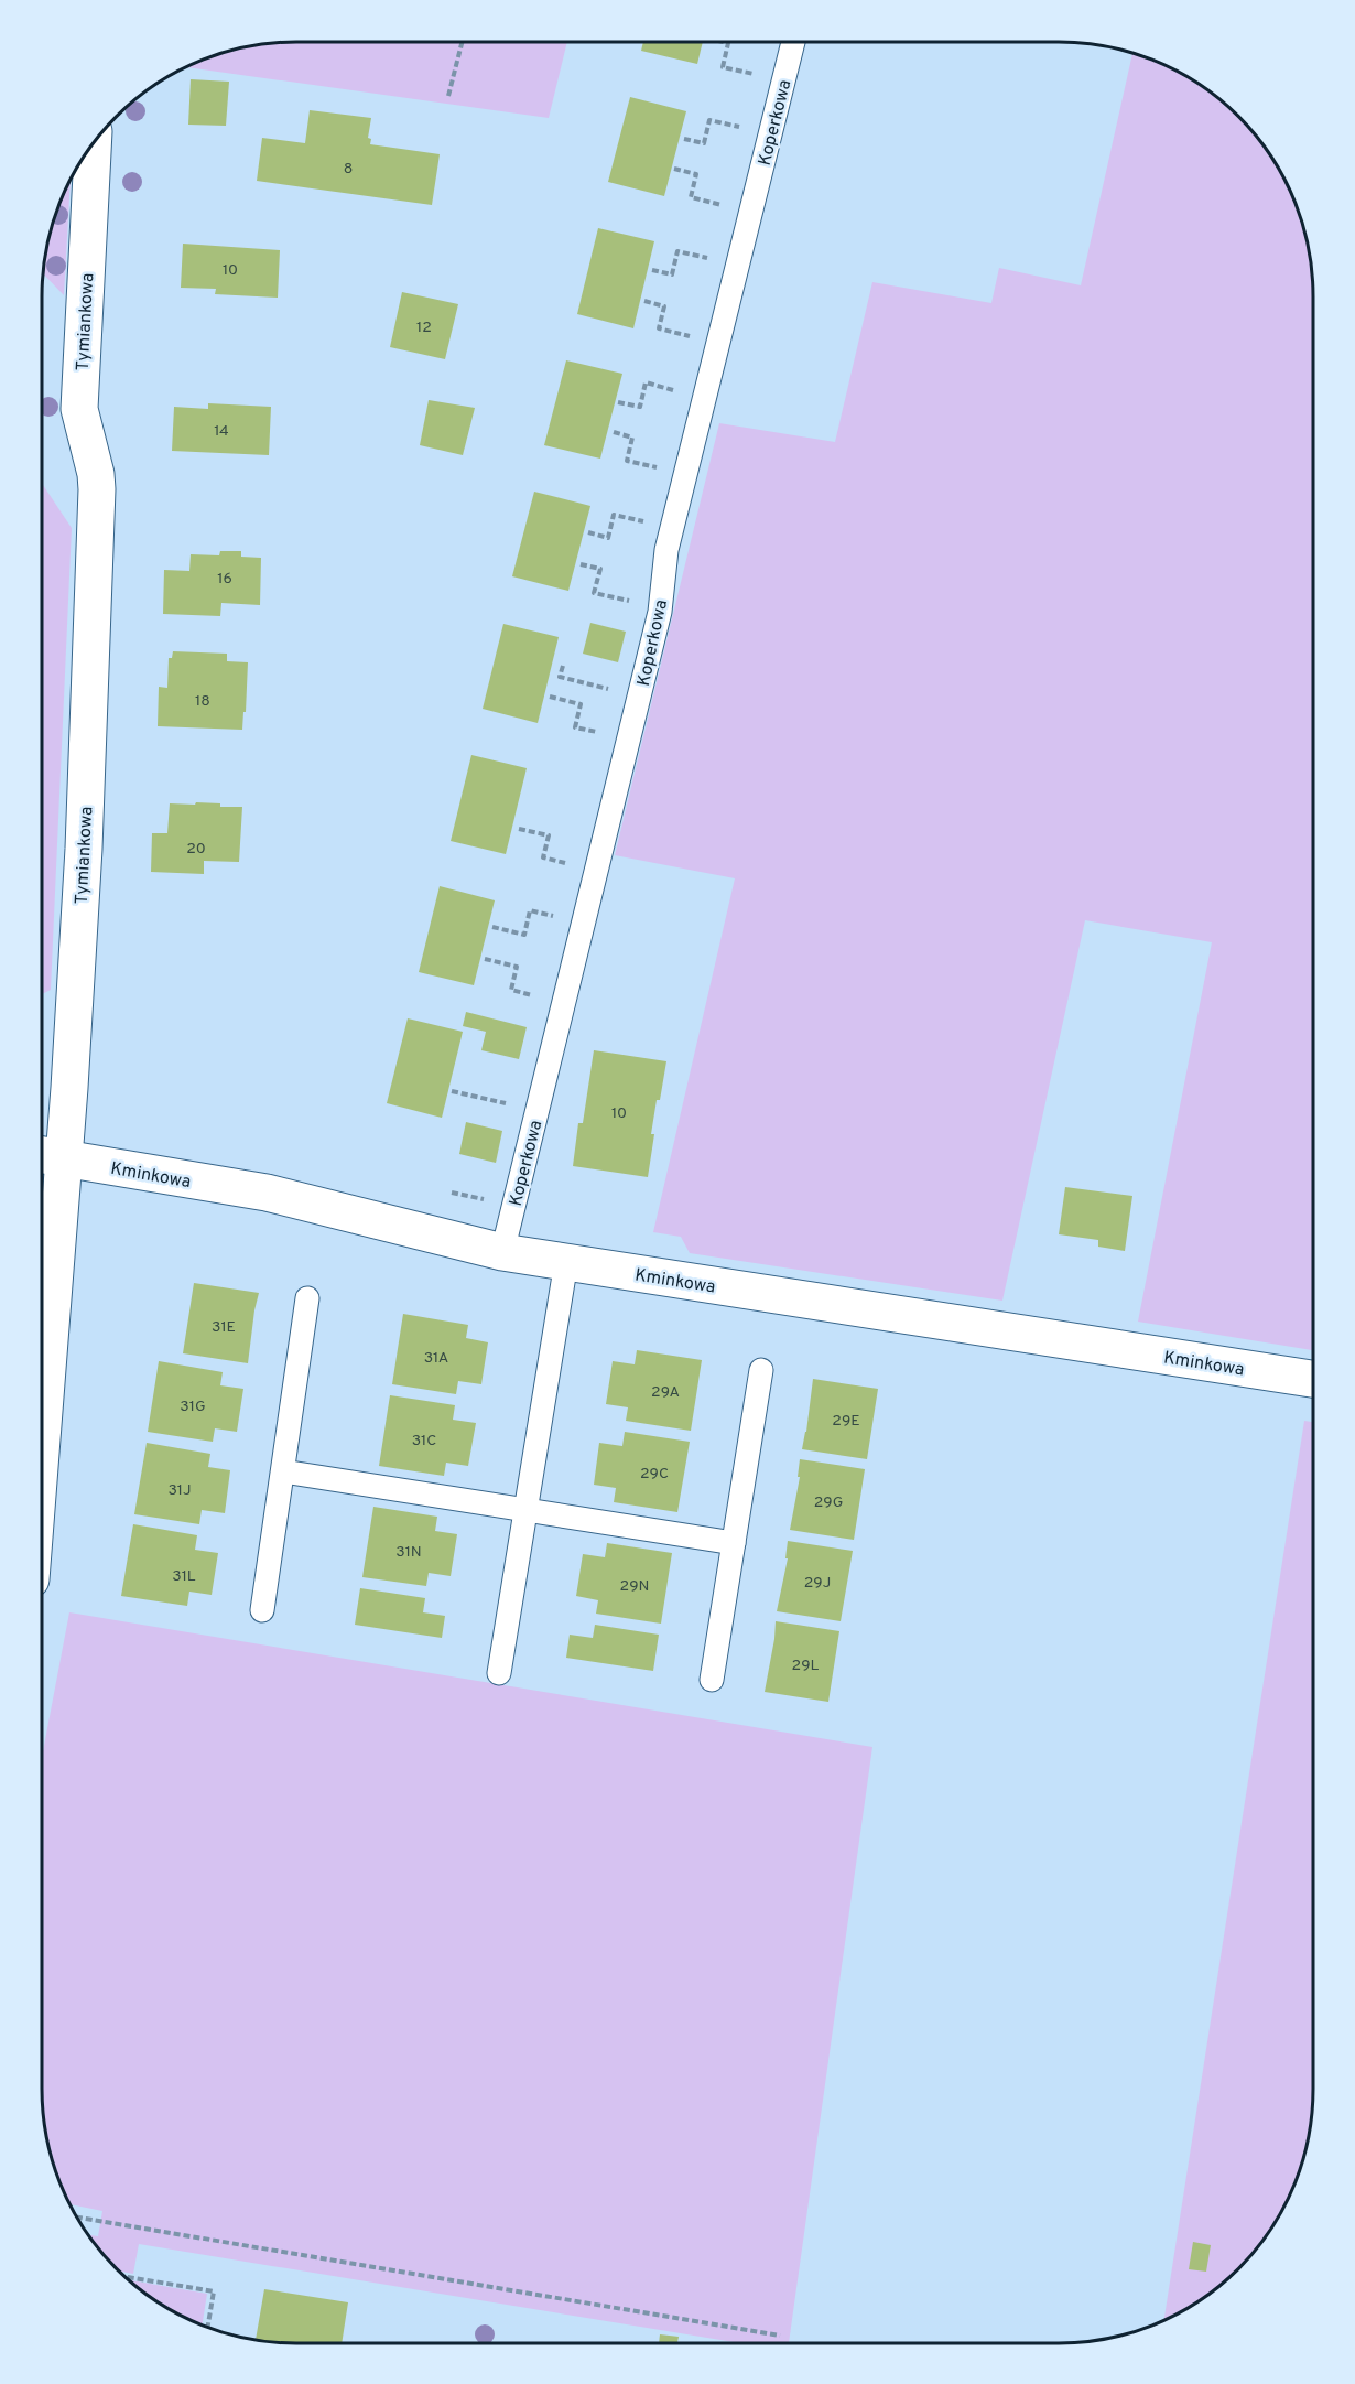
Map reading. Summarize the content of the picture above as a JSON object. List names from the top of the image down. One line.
{"streets":{"street":["Tymiankowa","Kminkowa"],"lane":["Koperkowa"]},"crossings":[["Koperkowa","Kminkowa"],["Tymiankowa","Kminkowa"]],"house_numbers":["8","10","12","14","16","18","20","10","31E","31A","29A","31G","29E","31C","29C","31J","29G","31N","31L","29J","29N","29L"]}
